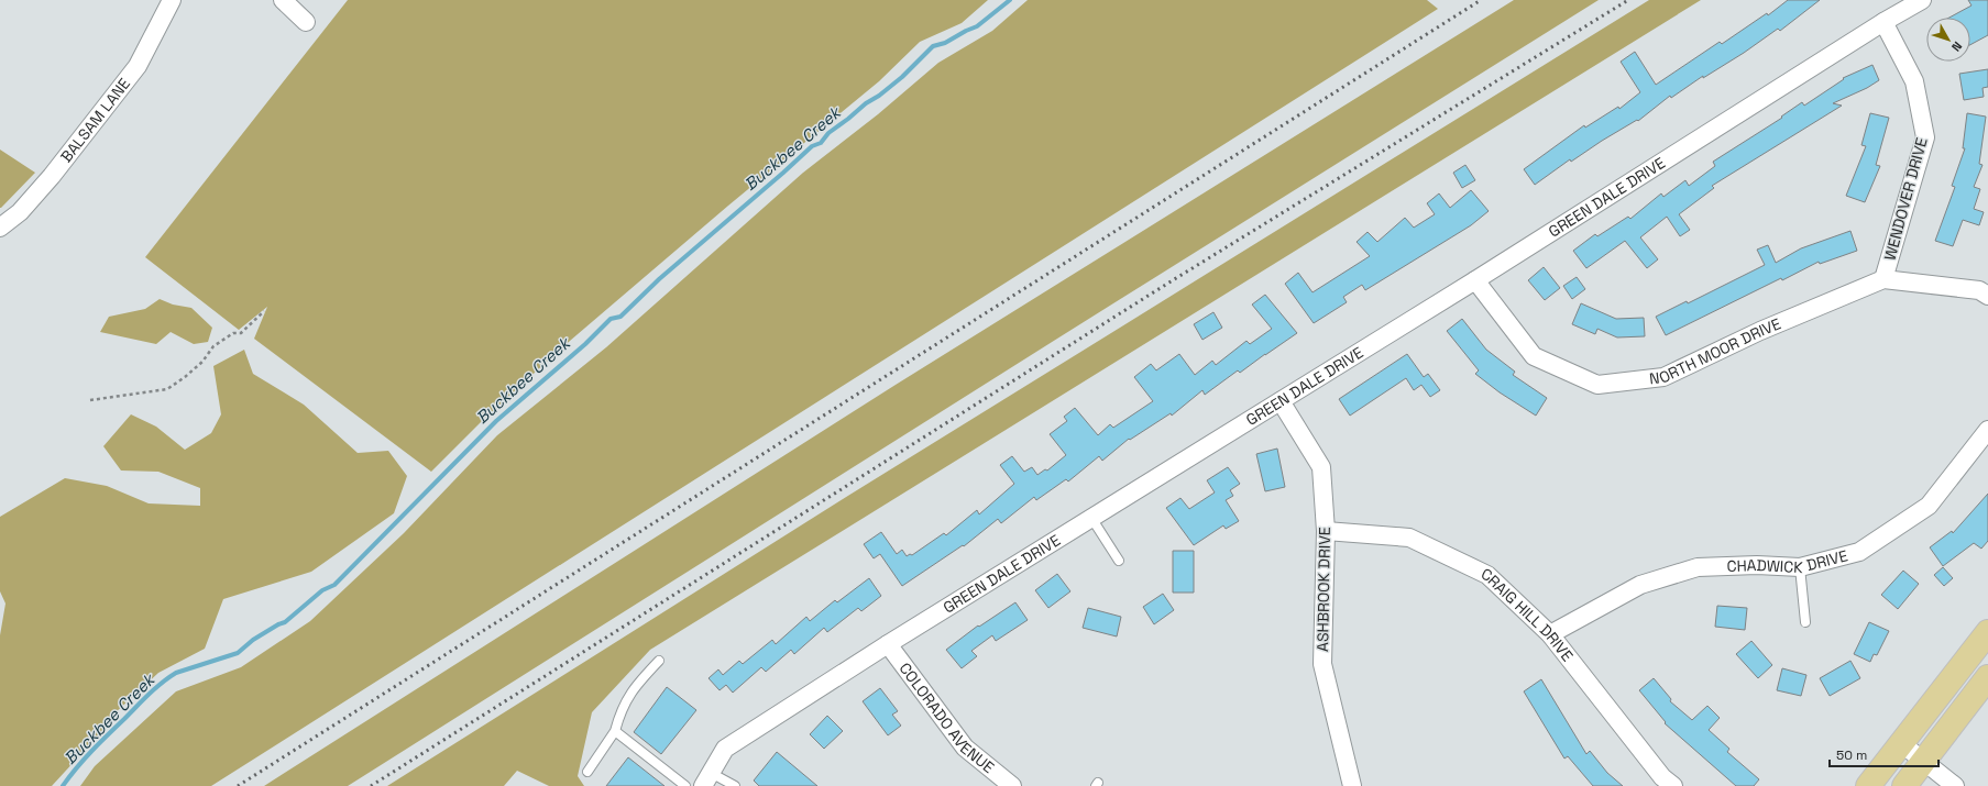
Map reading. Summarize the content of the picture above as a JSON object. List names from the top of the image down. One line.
{"streets":{"street":["BALSAM LANE","GREEN DALE DRIVE","WENDOVER DRIVE","NORTH MOOR DRIVE","CHADWICK DRIVE","ASHBROOK DRIVE","CRAIG HILL DRIVE","COLORADO AVENUE"]},"crossings":[["GREEN DALE DRIVE","WENDOVER DRIVE"],["GREEN DALE DRIVE","NORTH MOOR DRIVE"],["GREEN DALE DRIVE","ASHBROOK DRIVE"],["GREEN DALE DRIVE","COLORADO AVENUE"],["WENDOVER DRIVE","NORTH MOOR DRIVE"],["CHADWICK DRIVE","CRAIG HILL DRIVE"],["ASHBROOK DRIVE","CRAIG HILL DRIVE"]],"water":["Buckbee Creek"],"scale_bar":"50 m","north":"bottom right"}
